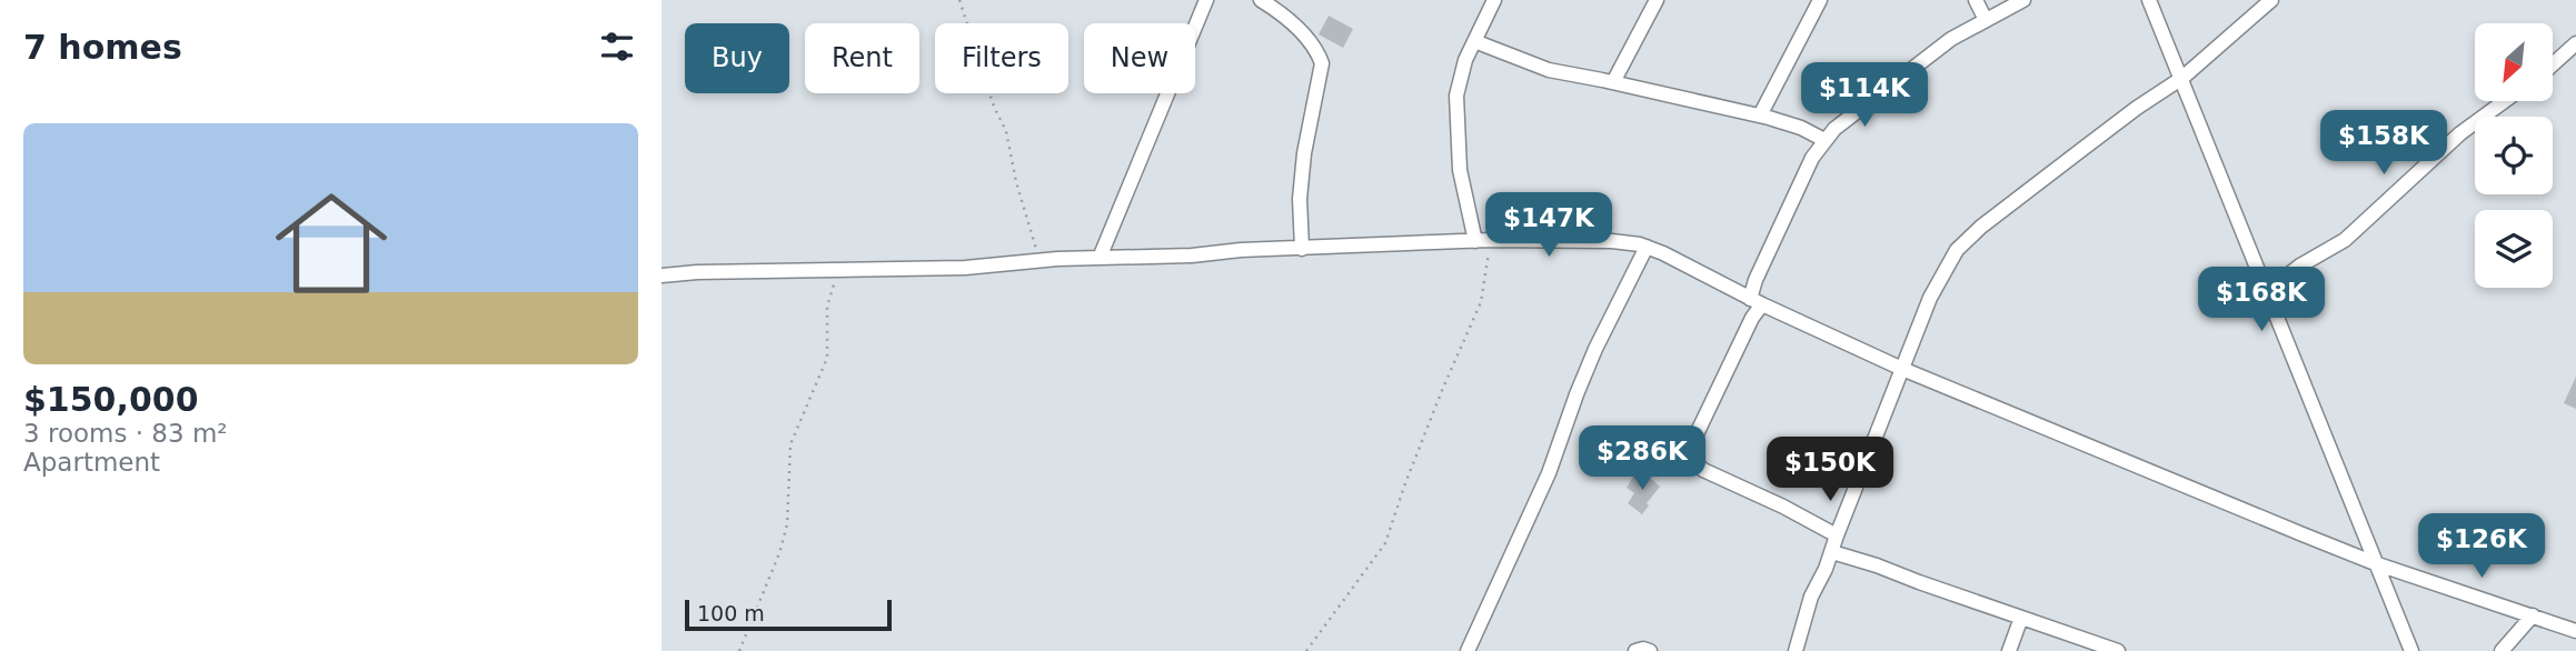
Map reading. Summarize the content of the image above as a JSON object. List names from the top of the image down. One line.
{"scale_bar":"100 m","north":"bottom left","page":{"heading":"7 homes","chip":["Buy","Rent","Filters","New"],"price":["$114K","$158K","$147K","$168K","$286K","$150K","$126K"],"list":[{"name":"$150,000","note":"3 rooms · 83 m² · Apartment"}],"scale":"100 m"}}
